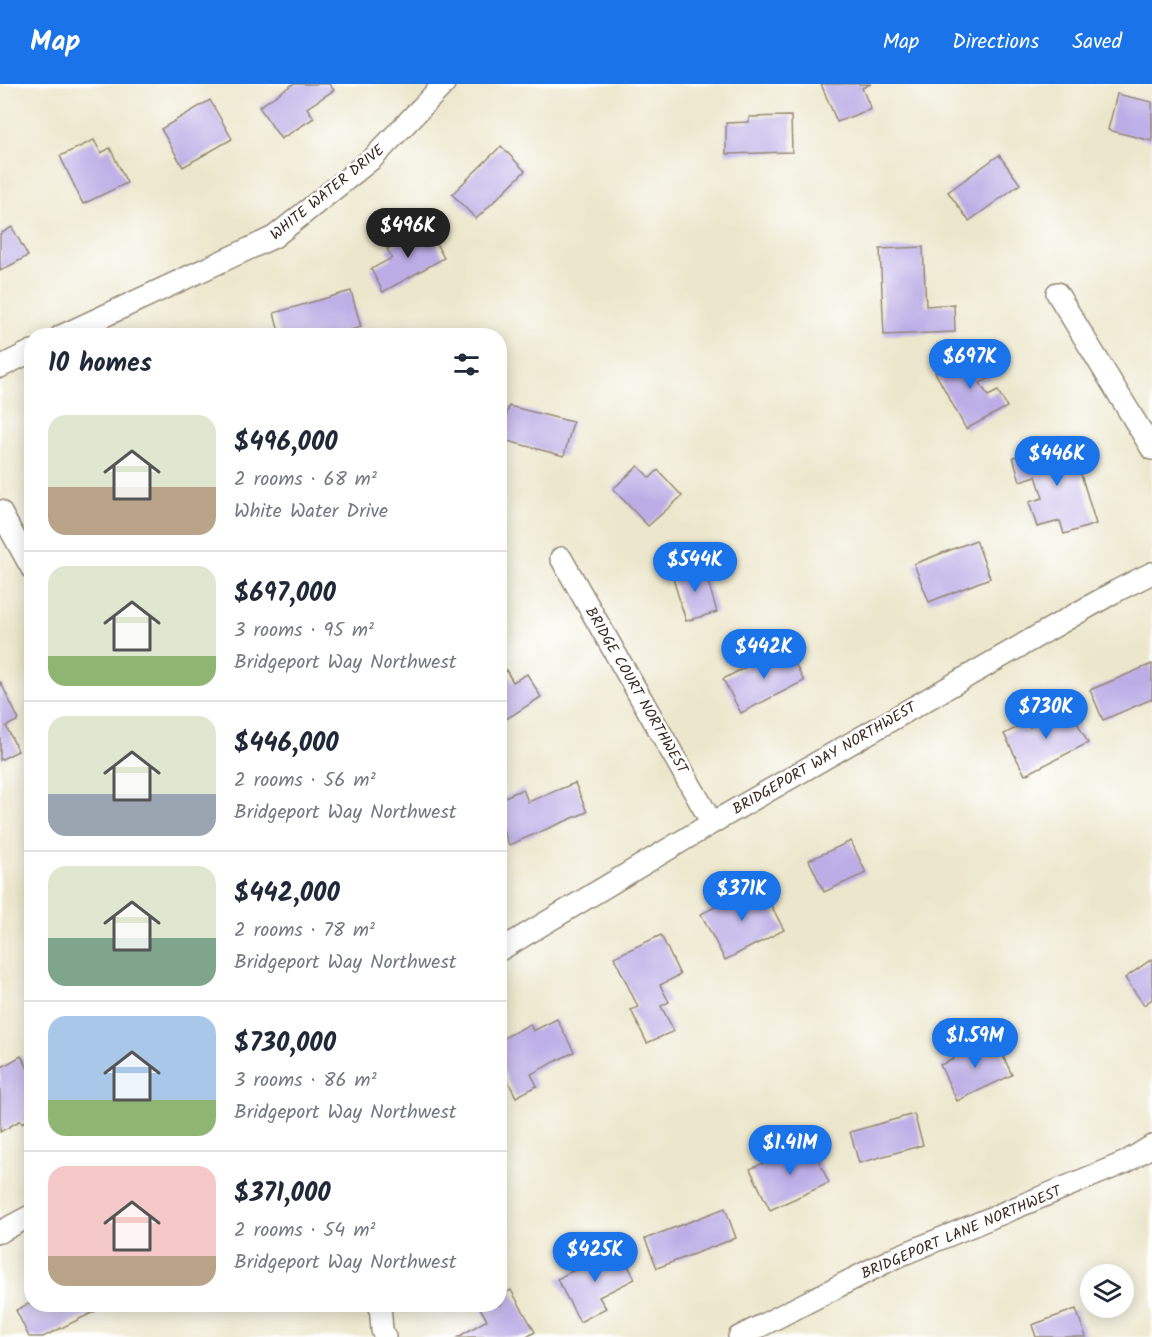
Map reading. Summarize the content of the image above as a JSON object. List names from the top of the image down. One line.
{"streets":{"street":["WHITE WATER DRIVE","BRIDGE COURT NORTHWEST","BRIDGEPORT WAY NORTHWEST","BRIDGEPORT LANE NORTHWEST"]},"crossings":[["BRIDGE COURT NORTHWEST","BRIDGEPORT WAY NORTHWEST"]],"page":{"header":"Map","nav":["Map","Directions","Saved"],"price":["$496K","$697K","$446K","$544K","$442K","$730K","$371K","$1.59M","$1.41M","$425K"],"heading":"10 homes","list":[{"name":"$496,000","note":"2 rooms · 68 m² · White Water Drive"},{"name":"$697,000","note":"3 rooms · 95 m² · Bridgeport Way Northwest"},{"name":"$446,000","note":"2 rooms · 56 m² · Bridgeport Way Northwest"},{"name":"$442,000","note":"2 rooms · 78 m² · Bridgeport Way Northwest"},{"name":"$730,000","note":"3 rooms · 86 m² · Bridgeport Way Northwest"},{"name":"$371,000","note":"2 rooms · 54 m² · Bridgeport Way Northwest"}]}}
